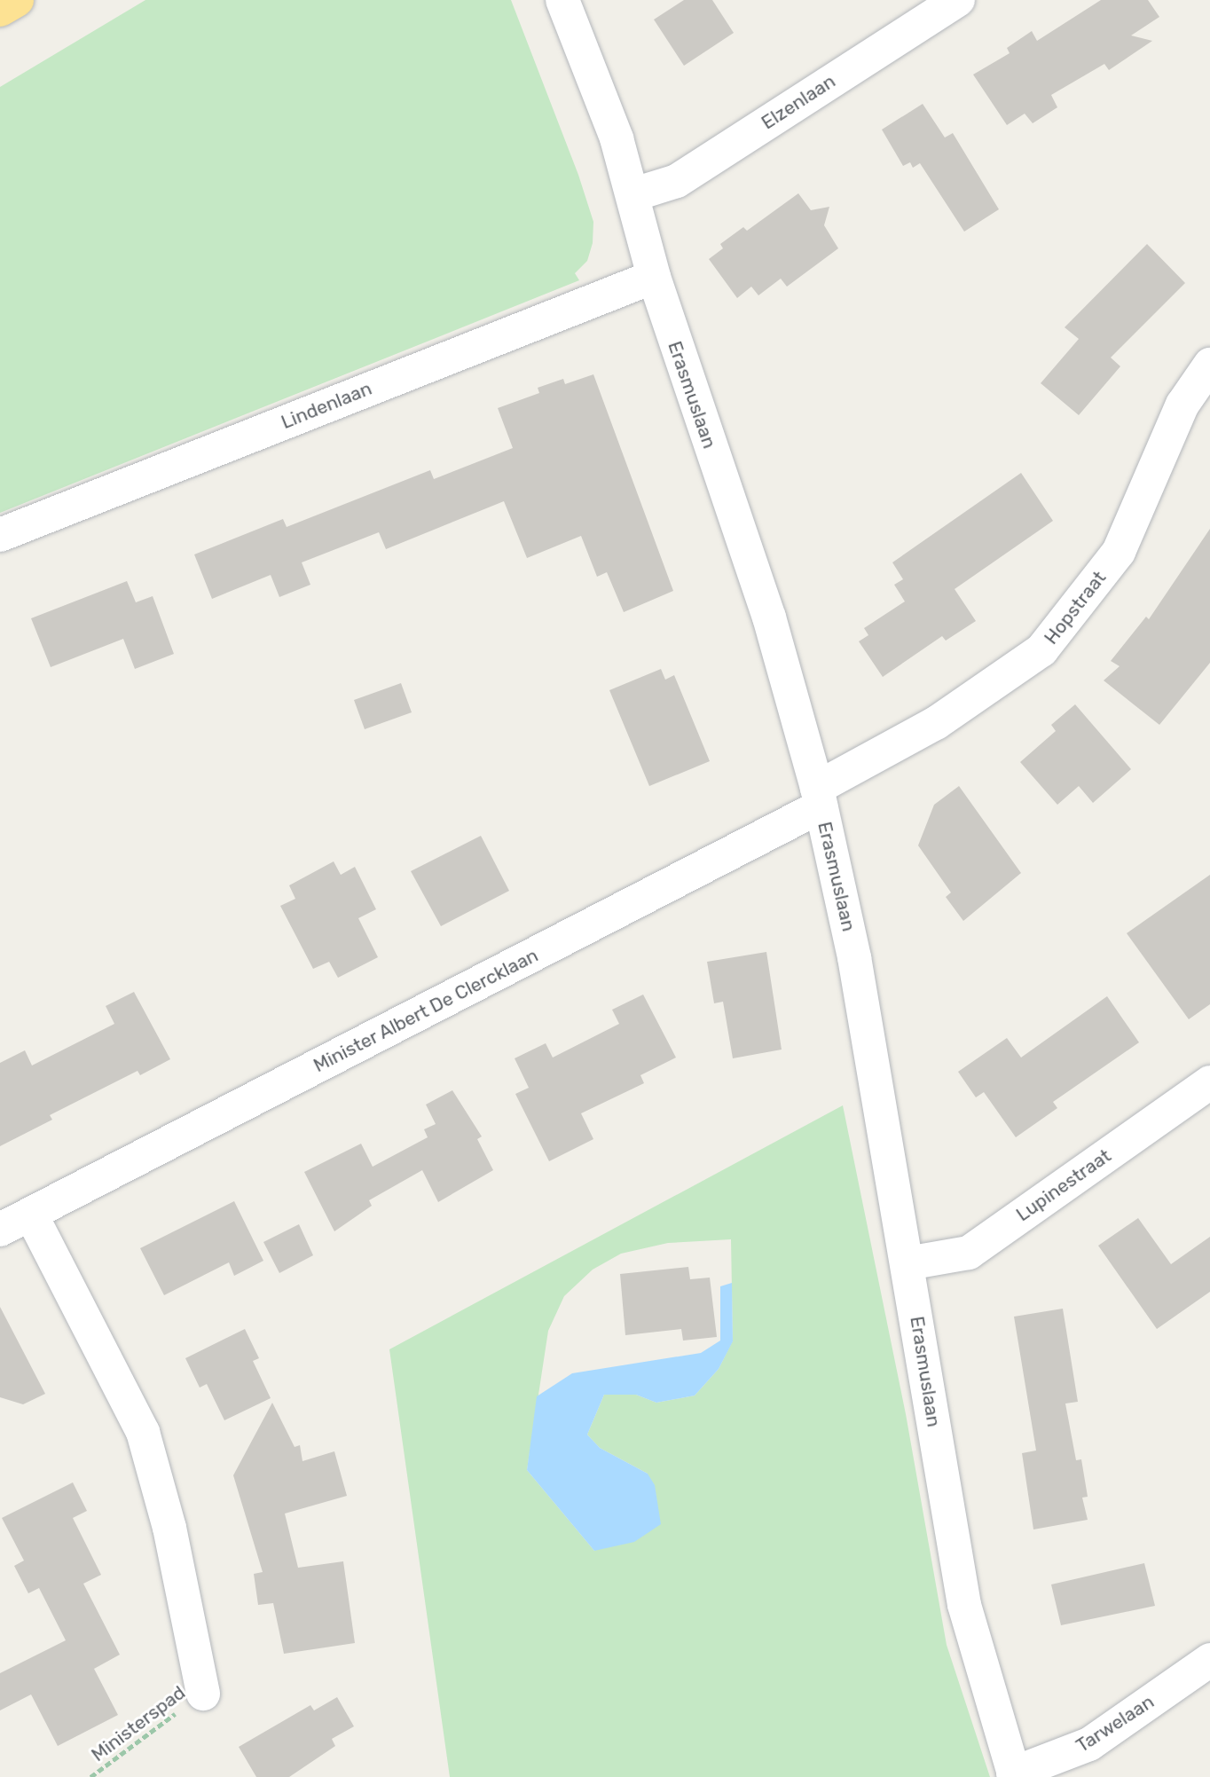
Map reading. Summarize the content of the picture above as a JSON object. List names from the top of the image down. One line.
{"streets":{"street":["Elzenlaan","Erasmuslaan","Lindenlaan","Hopstraat","Minister Albert De Clercklaan","Lupinestraat","Tarwelaan"],"path":["Ministerspad"]},"crossings":[["Elzenlaan","Erasmuslaan"],["Erasmuslaan","Lindenlaan"],["Erasmuslaan","Hopstraat"],["Erasmuslaan","Minister Albert De Clercklaan"],["Erasmuslaan","Lupinestraat"],["Erasmuslaan","Tarwelaan"],["Hopstraat","Minister Albert De Clercklaan"]]}
